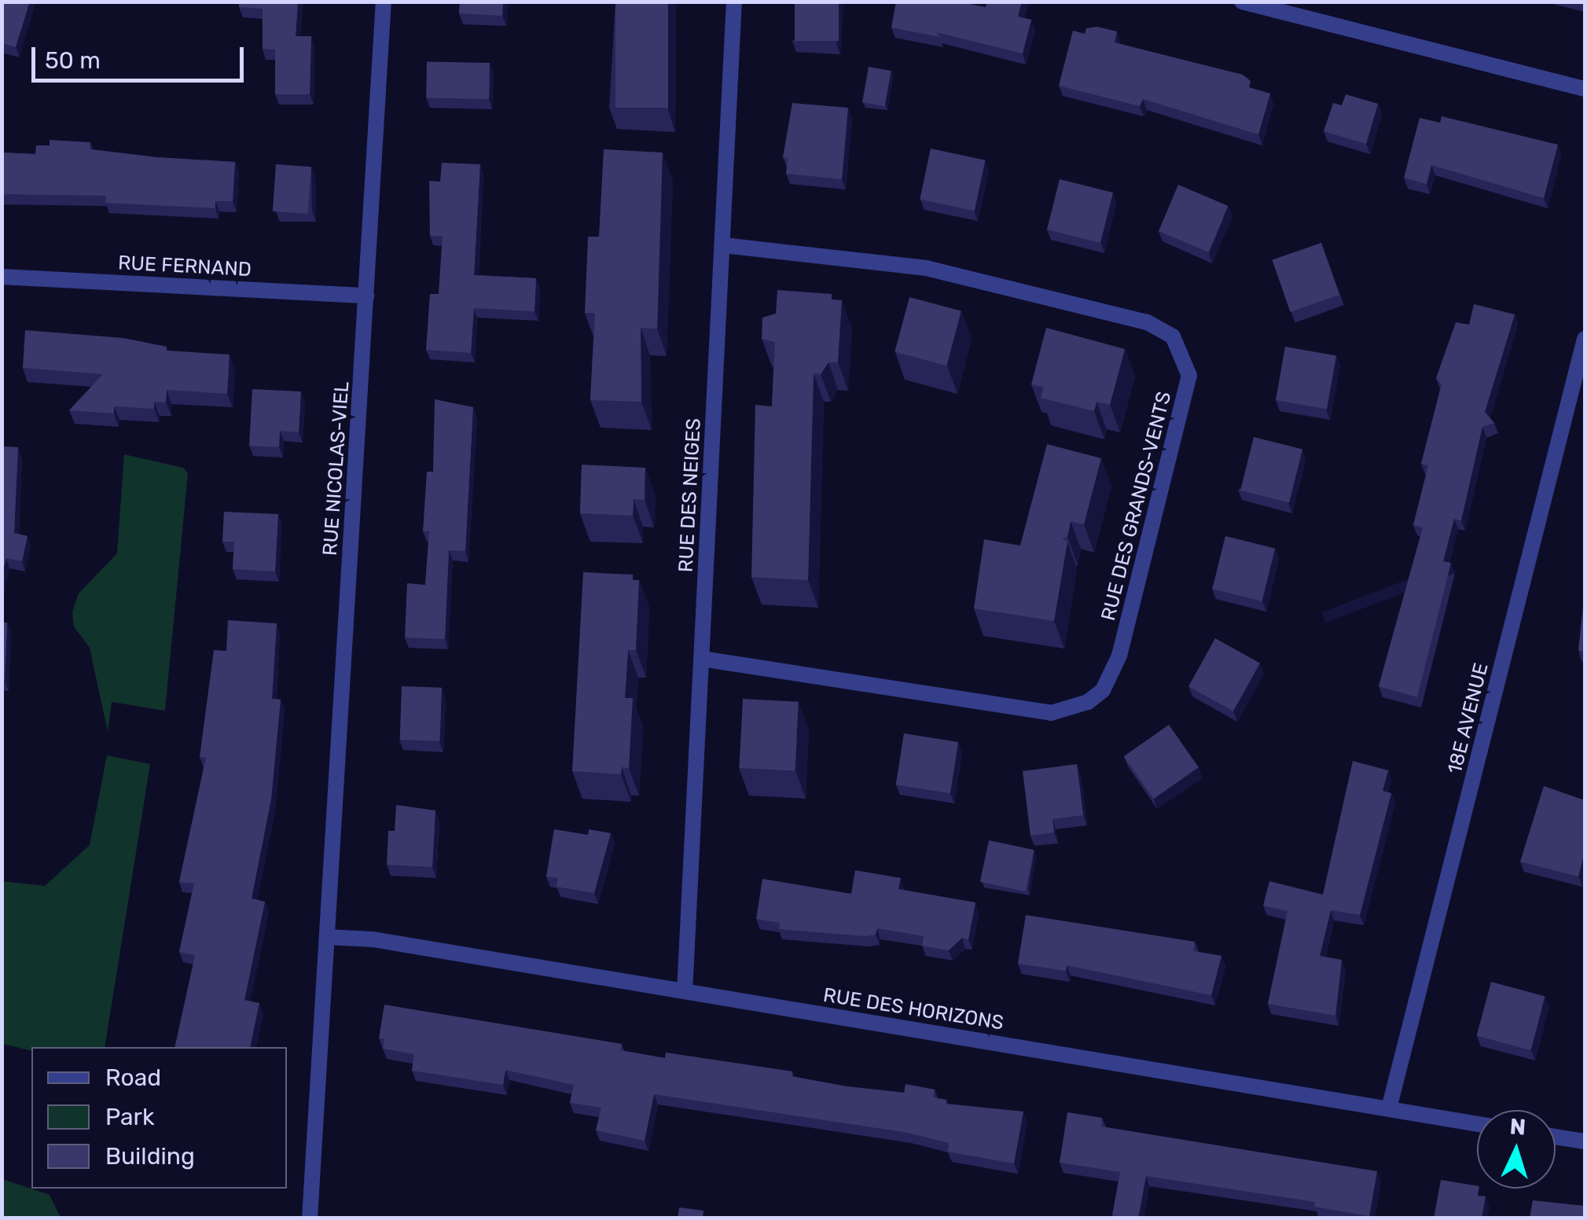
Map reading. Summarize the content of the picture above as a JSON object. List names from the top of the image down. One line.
{"streets":{"street":["RUE FERNAND","RUE NICOLAS-VIEL","RUE DES NEIGES","RUE DES GRANDS-VENTS","18E AVENUE","RUE DES HORIZONS"]},"crossings":[["RUE FERNAND","RUE NICOLAS-VIEL"],["RUE NICOLAS-VIEL","RUE DES HORIZONS"],["RUE DES NEIGES","RUE DES GRANDS-VENTS"],["RUE DES NEIGES","RUE DES HORIZONS"],["18E AVENUE","RUE DES HORIZONS"]],"legend":["Road","Park","Building"],"scale_bar":"50 m","north":"top"}
